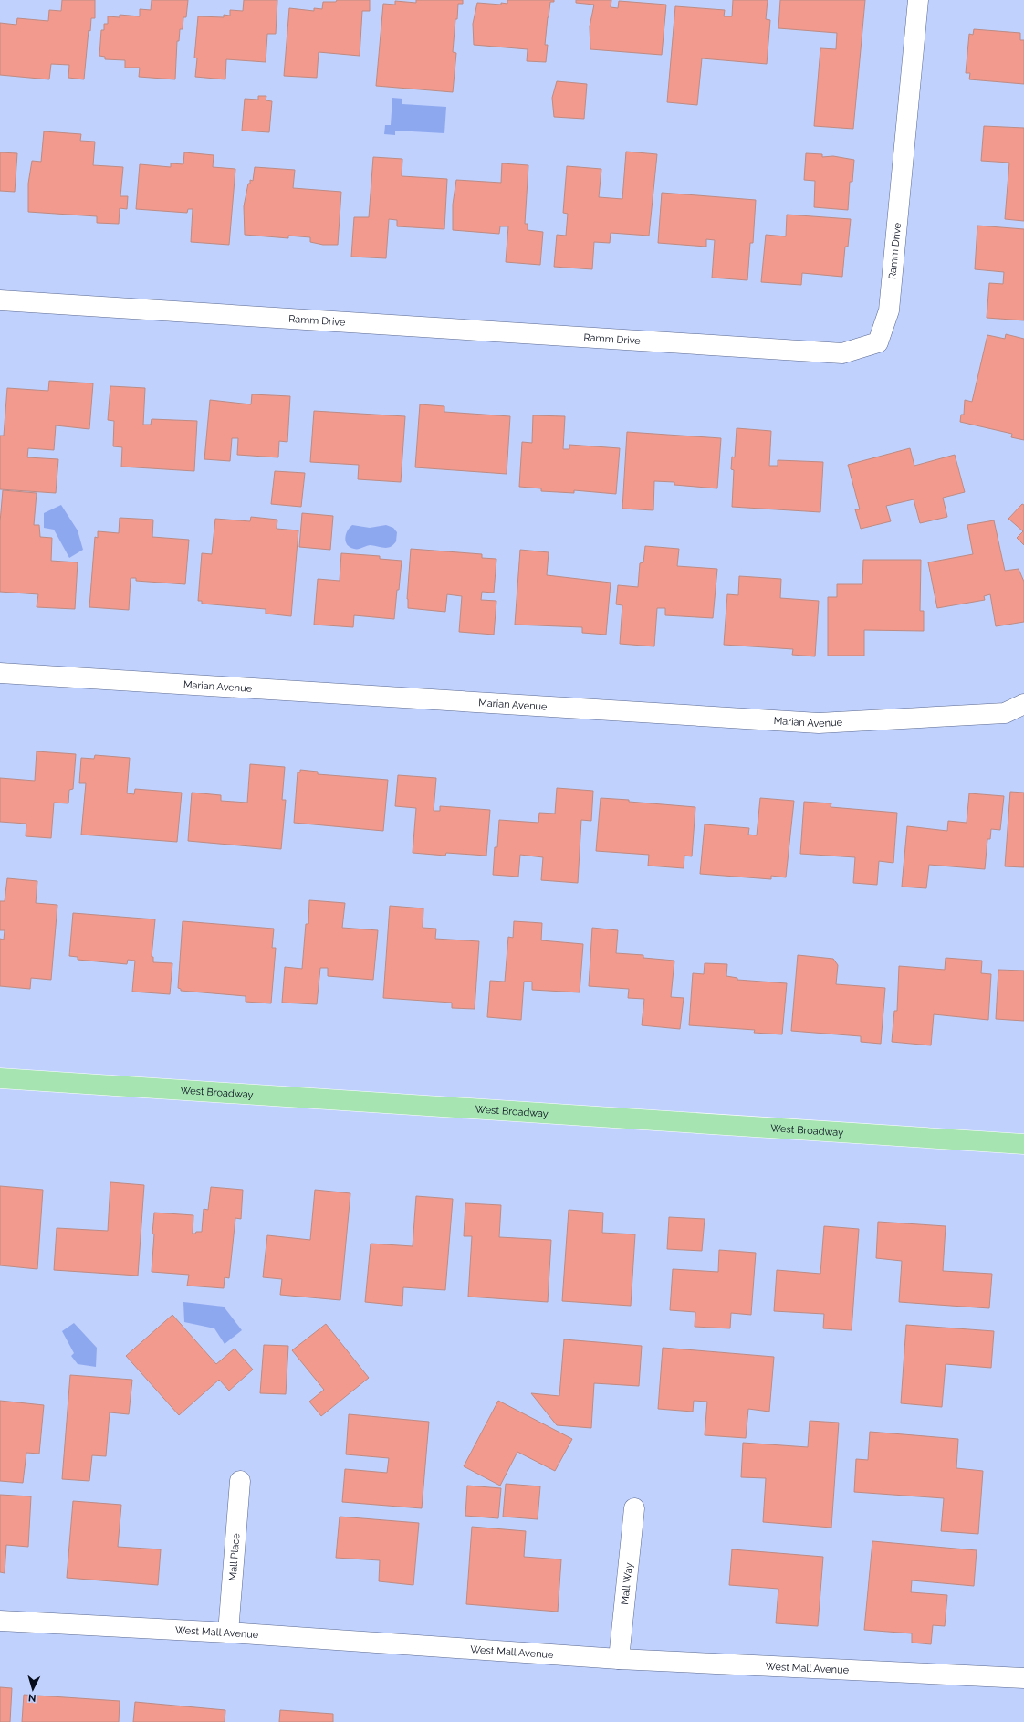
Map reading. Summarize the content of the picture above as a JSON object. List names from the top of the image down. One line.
{"streets":{"main road":["West Broadway"],"street":["Ramm Drive","Marian Avenue","Mall Place","Mall Way","West Mall Avenue"]},"crossings":[["Mall Place","West Mall Avenue"],["Mall Way","West Mall Avenue"]],"north":"bottom"}
